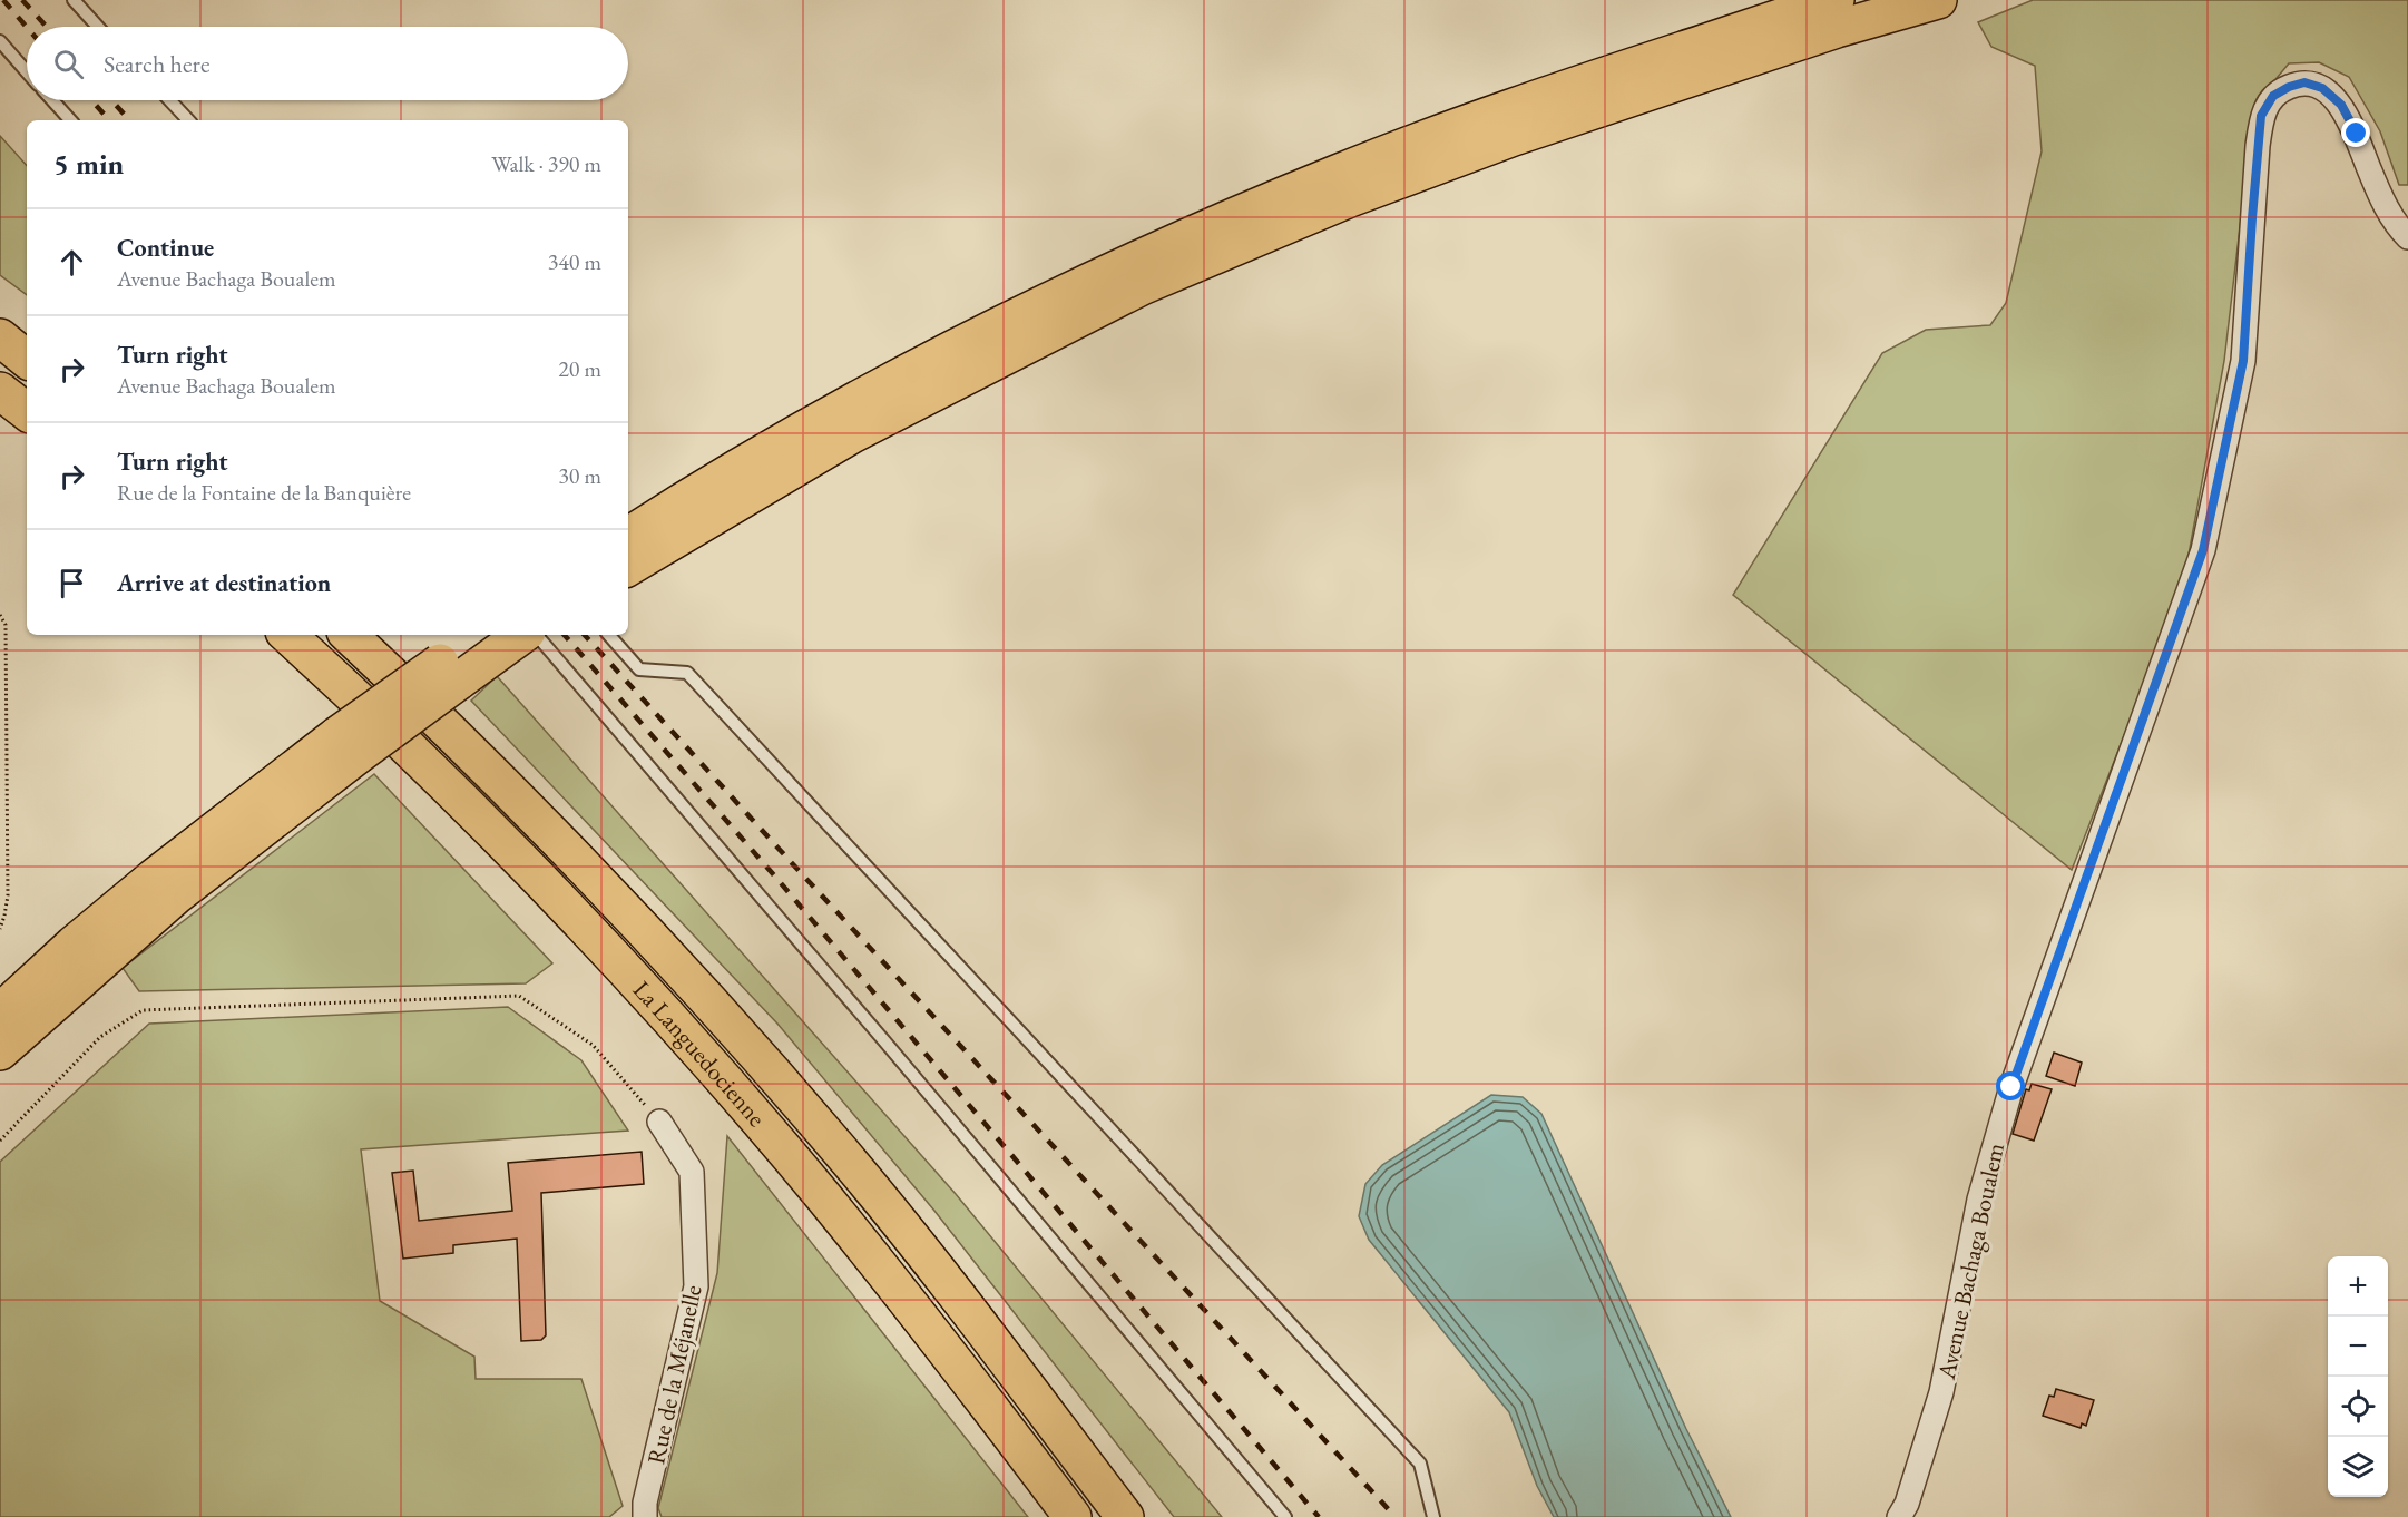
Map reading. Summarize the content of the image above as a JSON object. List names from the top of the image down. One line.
{"streets":{"highway":["La Languedocienne"],"street":["Avenue Bachaga Boualem","Rue de la Méjanelle"]},"page":{"search":"Search here","heading":["5 min","Walk · 390 m"],"list":[["Continue","Avenue Bachaga Boualem","340 m"],["Turn right","Avenue Bachaga Boualem","20 m"],["Turn right","Rue de la Fontaine de la Banquière","30 m"],"Arrive at destination"],"map_buttons":["+","−"]}}
